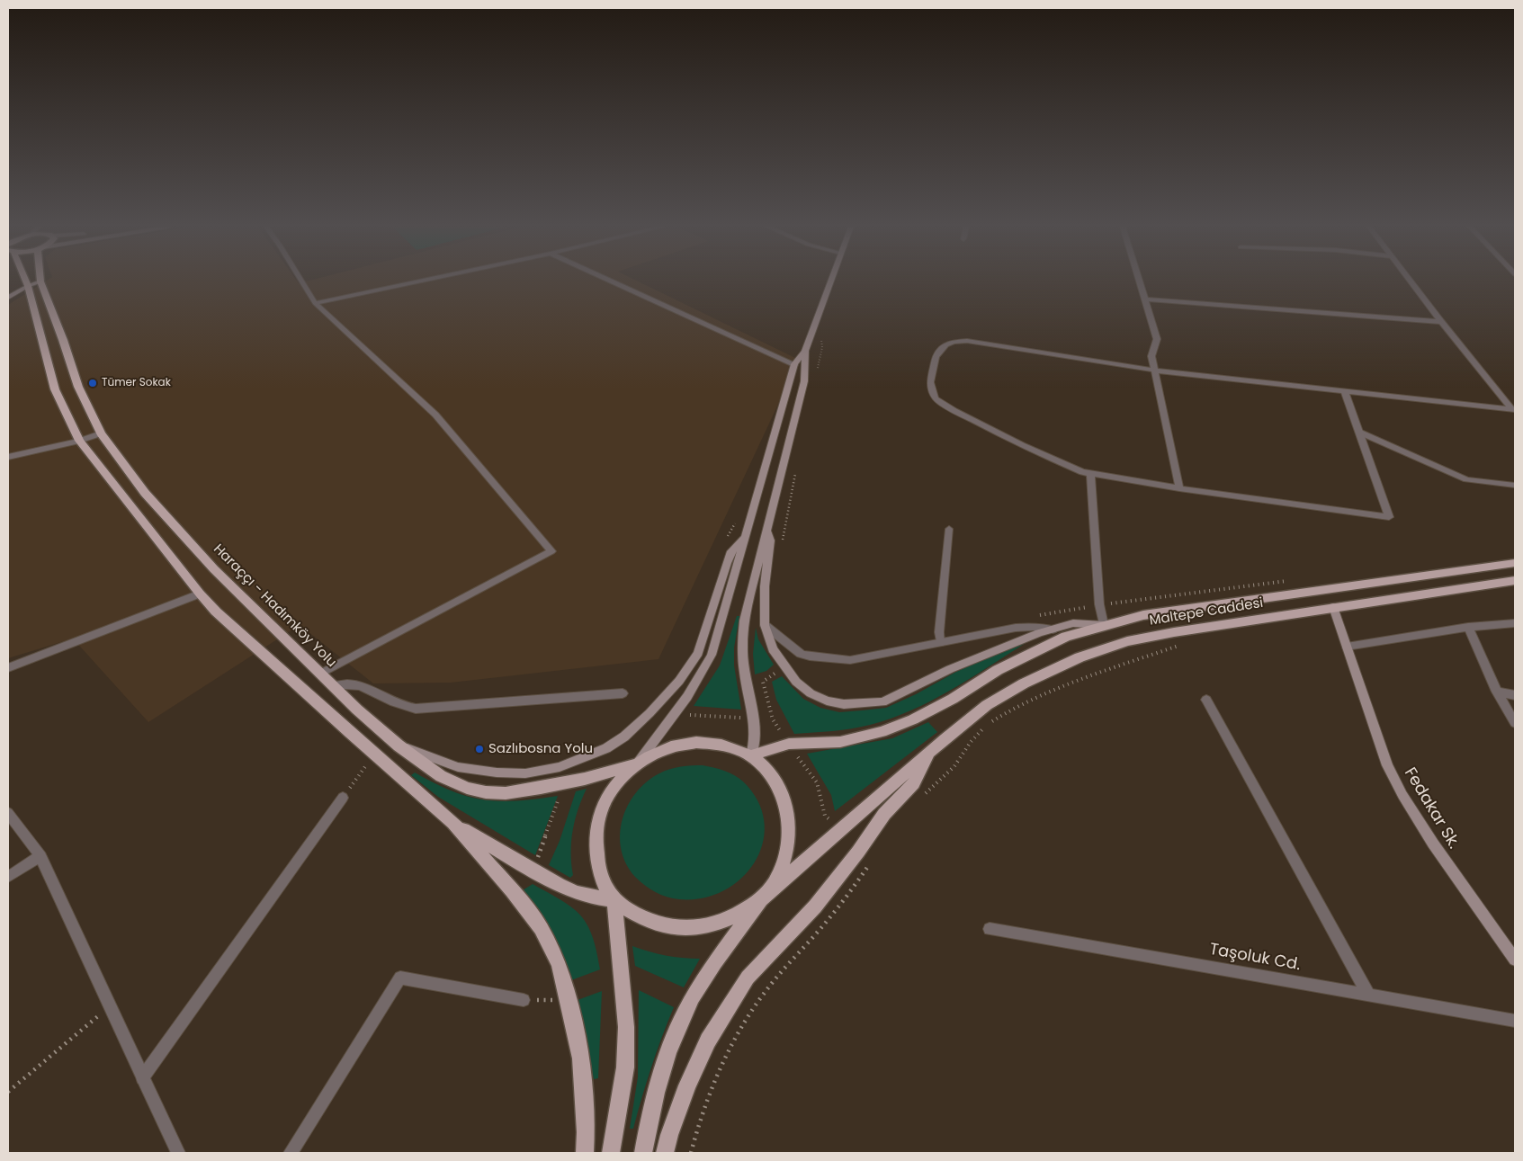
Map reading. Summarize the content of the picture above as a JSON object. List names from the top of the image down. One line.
{"streets":{"main road":["Haraççı - Hadımköy Yolu","Maltepe Caddesi","Fedakar Sk."],"street":["Taşoluk Cd."]},"crossings":[["Maltepe Caddesi","Fedakar Sk."]],"places":["Tümer Sokak","Sazlıbosna Yolu"]}
